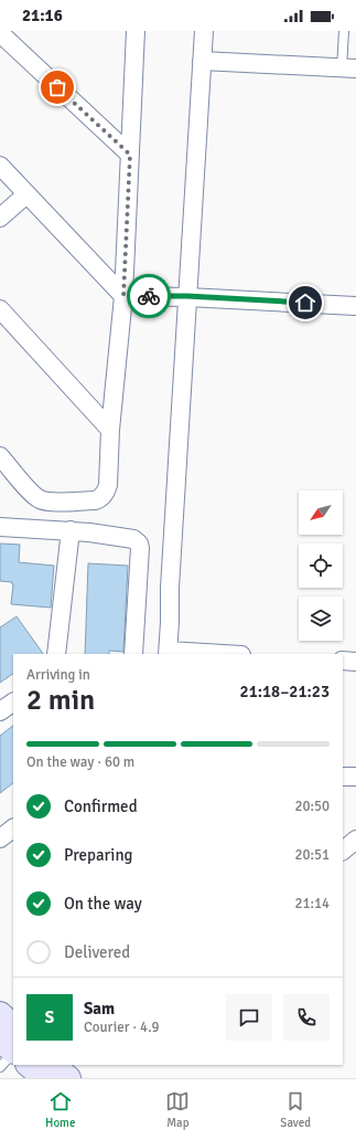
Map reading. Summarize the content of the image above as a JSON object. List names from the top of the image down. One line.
{"north":"bottom left","page":{"status":"21:16","heading":["2 min","Arriving in","21:18–21:23"],"panel":["Sam","Courier · 4.9"],"bar":"On the way · 60 m","list":[["Confirmed","20:50"],["Preparing","20:51"],["On the way","21:14"],"Delivered"],"round":"S","tabs":["Home","Map","Saved"]}}
